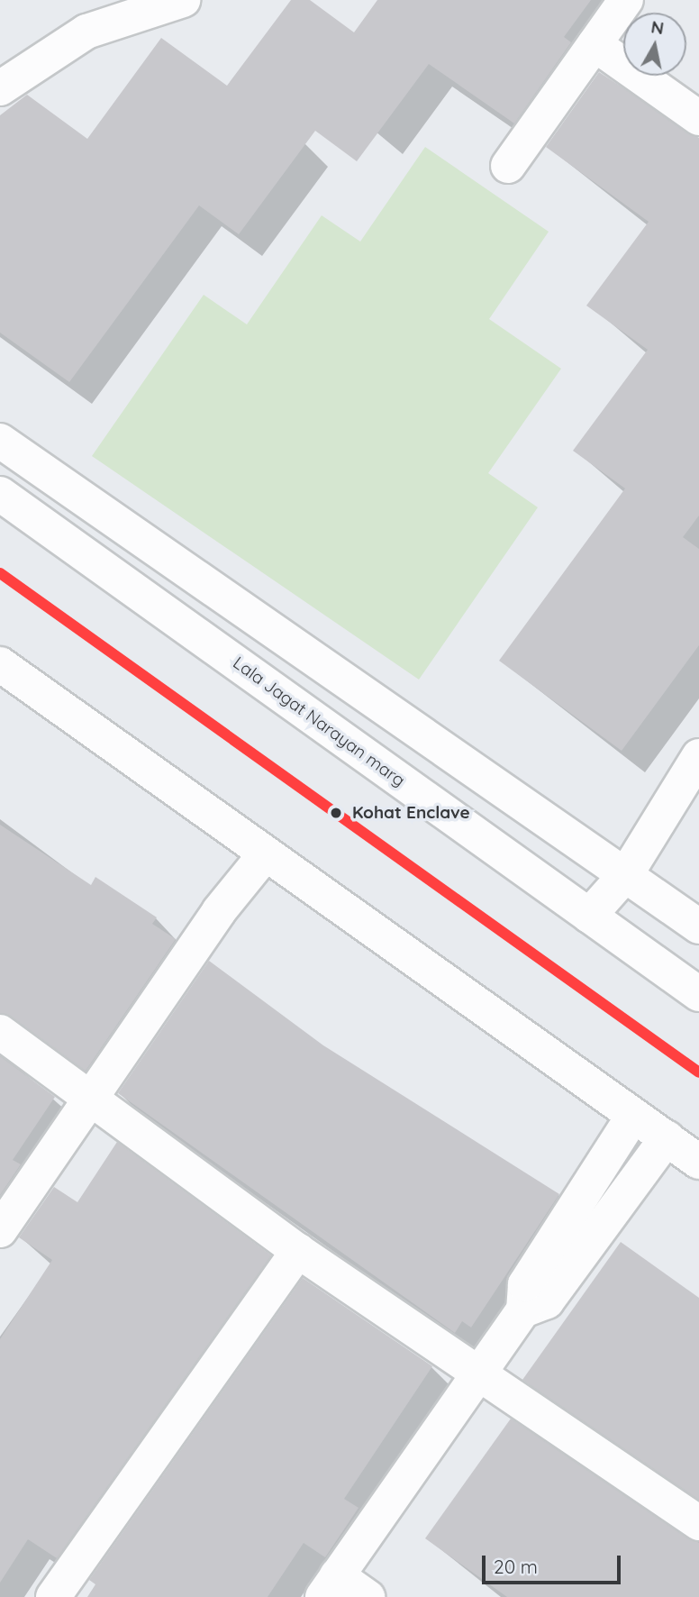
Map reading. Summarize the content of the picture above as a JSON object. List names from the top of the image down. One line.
{"streets":{"street":["Lala Jagat Narayan marg"]},"places":["Kohat Enclave"],"scale_bar":"20 m","north":"top"}
